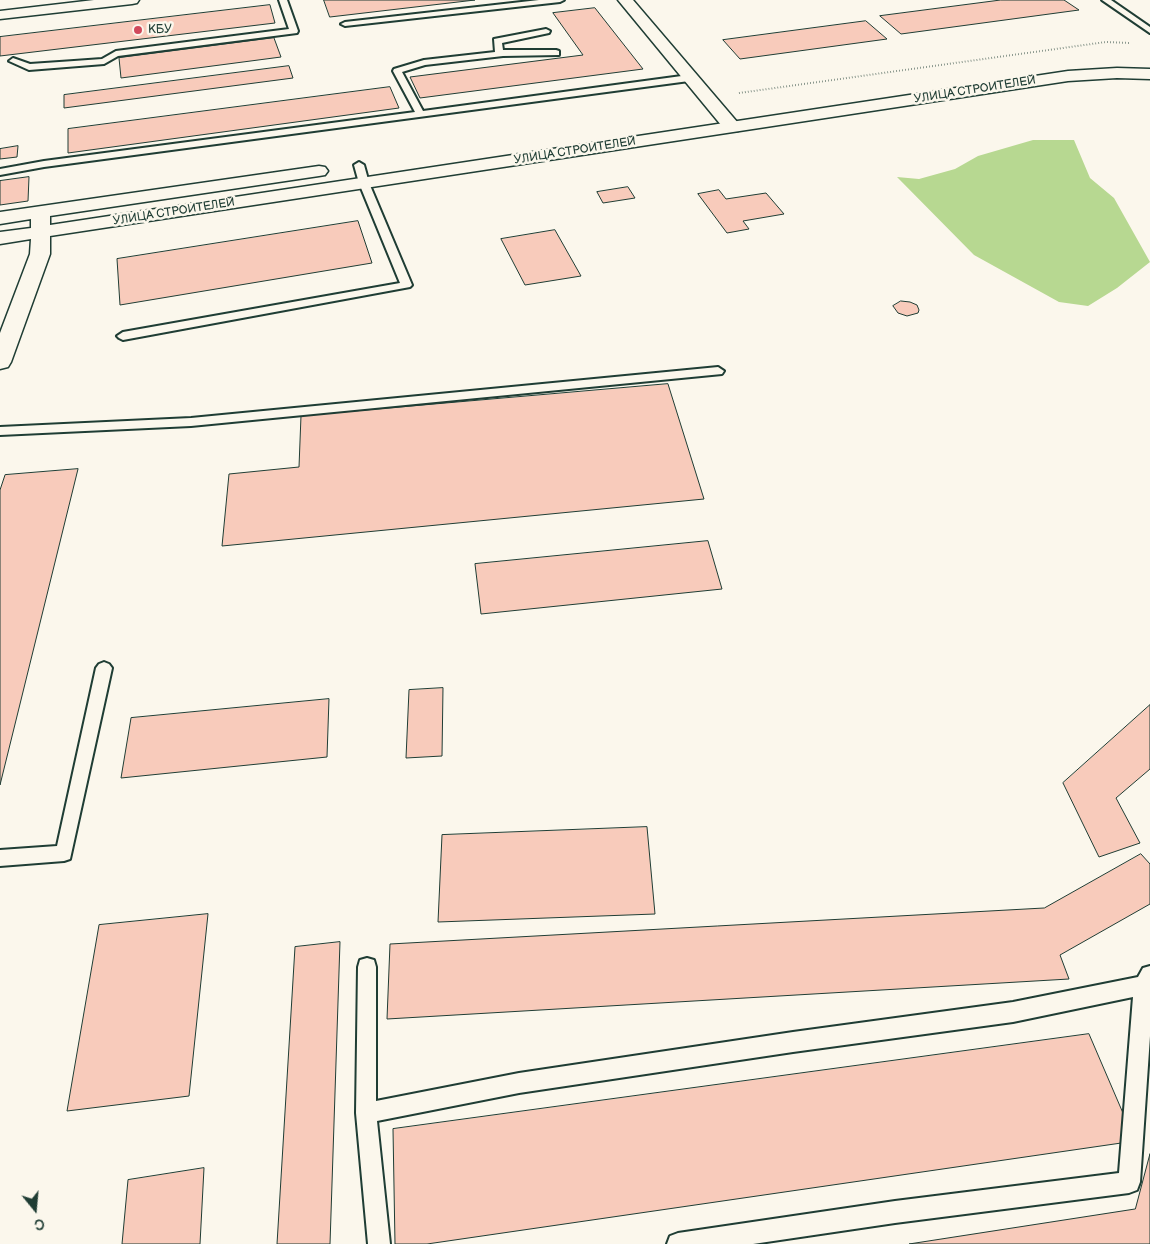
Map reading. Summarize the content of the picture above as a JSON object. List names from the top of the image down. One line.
{"streets":{"street":["УЛИЦА СТРОИТЕЛЕЙ"]},"places":["КБУ"],"north":"bottom"}
